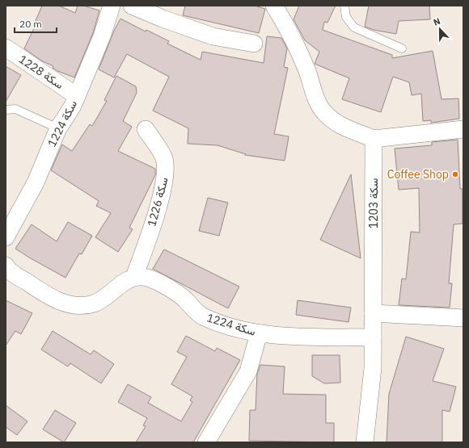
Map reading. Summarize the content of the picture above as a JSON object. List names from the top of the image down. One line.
{"streets":{"street":["سكة 1228","سكة 1224","سكة 1226","سكة 1203"]},"crossings":[["سكة 1228","سكة 1224"],["سكة 1224","سكة 1226"],["سكة 1224","سكة 1203"]],"places":["Coffee Shop"],"scale_bar":"20 m","north":"top"}
